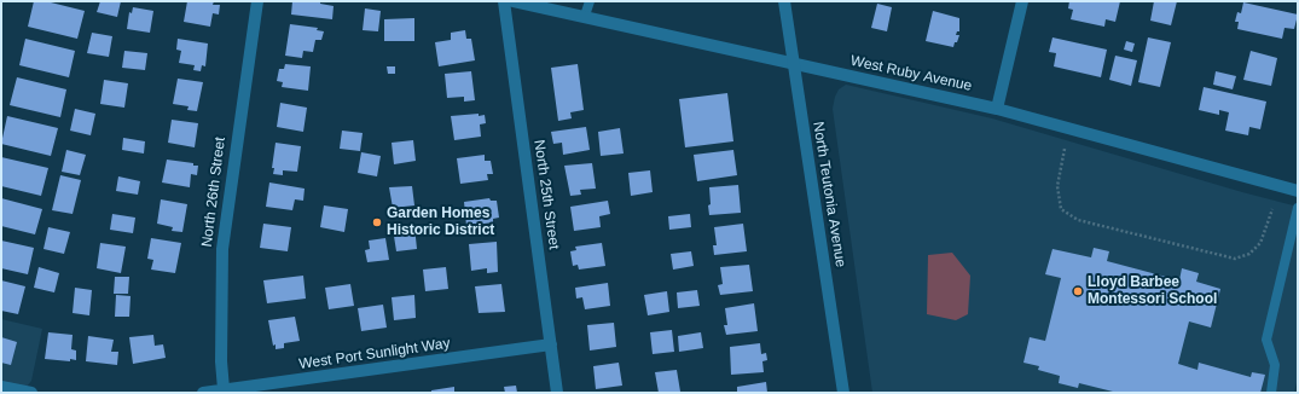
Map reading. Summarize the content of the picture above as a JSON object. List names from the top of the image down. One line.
{"streets":{"street":["West Ruby Avenue","North 26th Street","North 25th Street","North Teutonia Avenue","West Port Sunlight Way"]},"crossings":[["West Ruby Avenue","North Teutonia Avenue"],["North 26th Street","West Port Sunlight Way"],["North 25th Street","West Port Sunlight Way"]],"places":["Garden Homes Historic District","Lloyd Barbee Montessori School"]}
